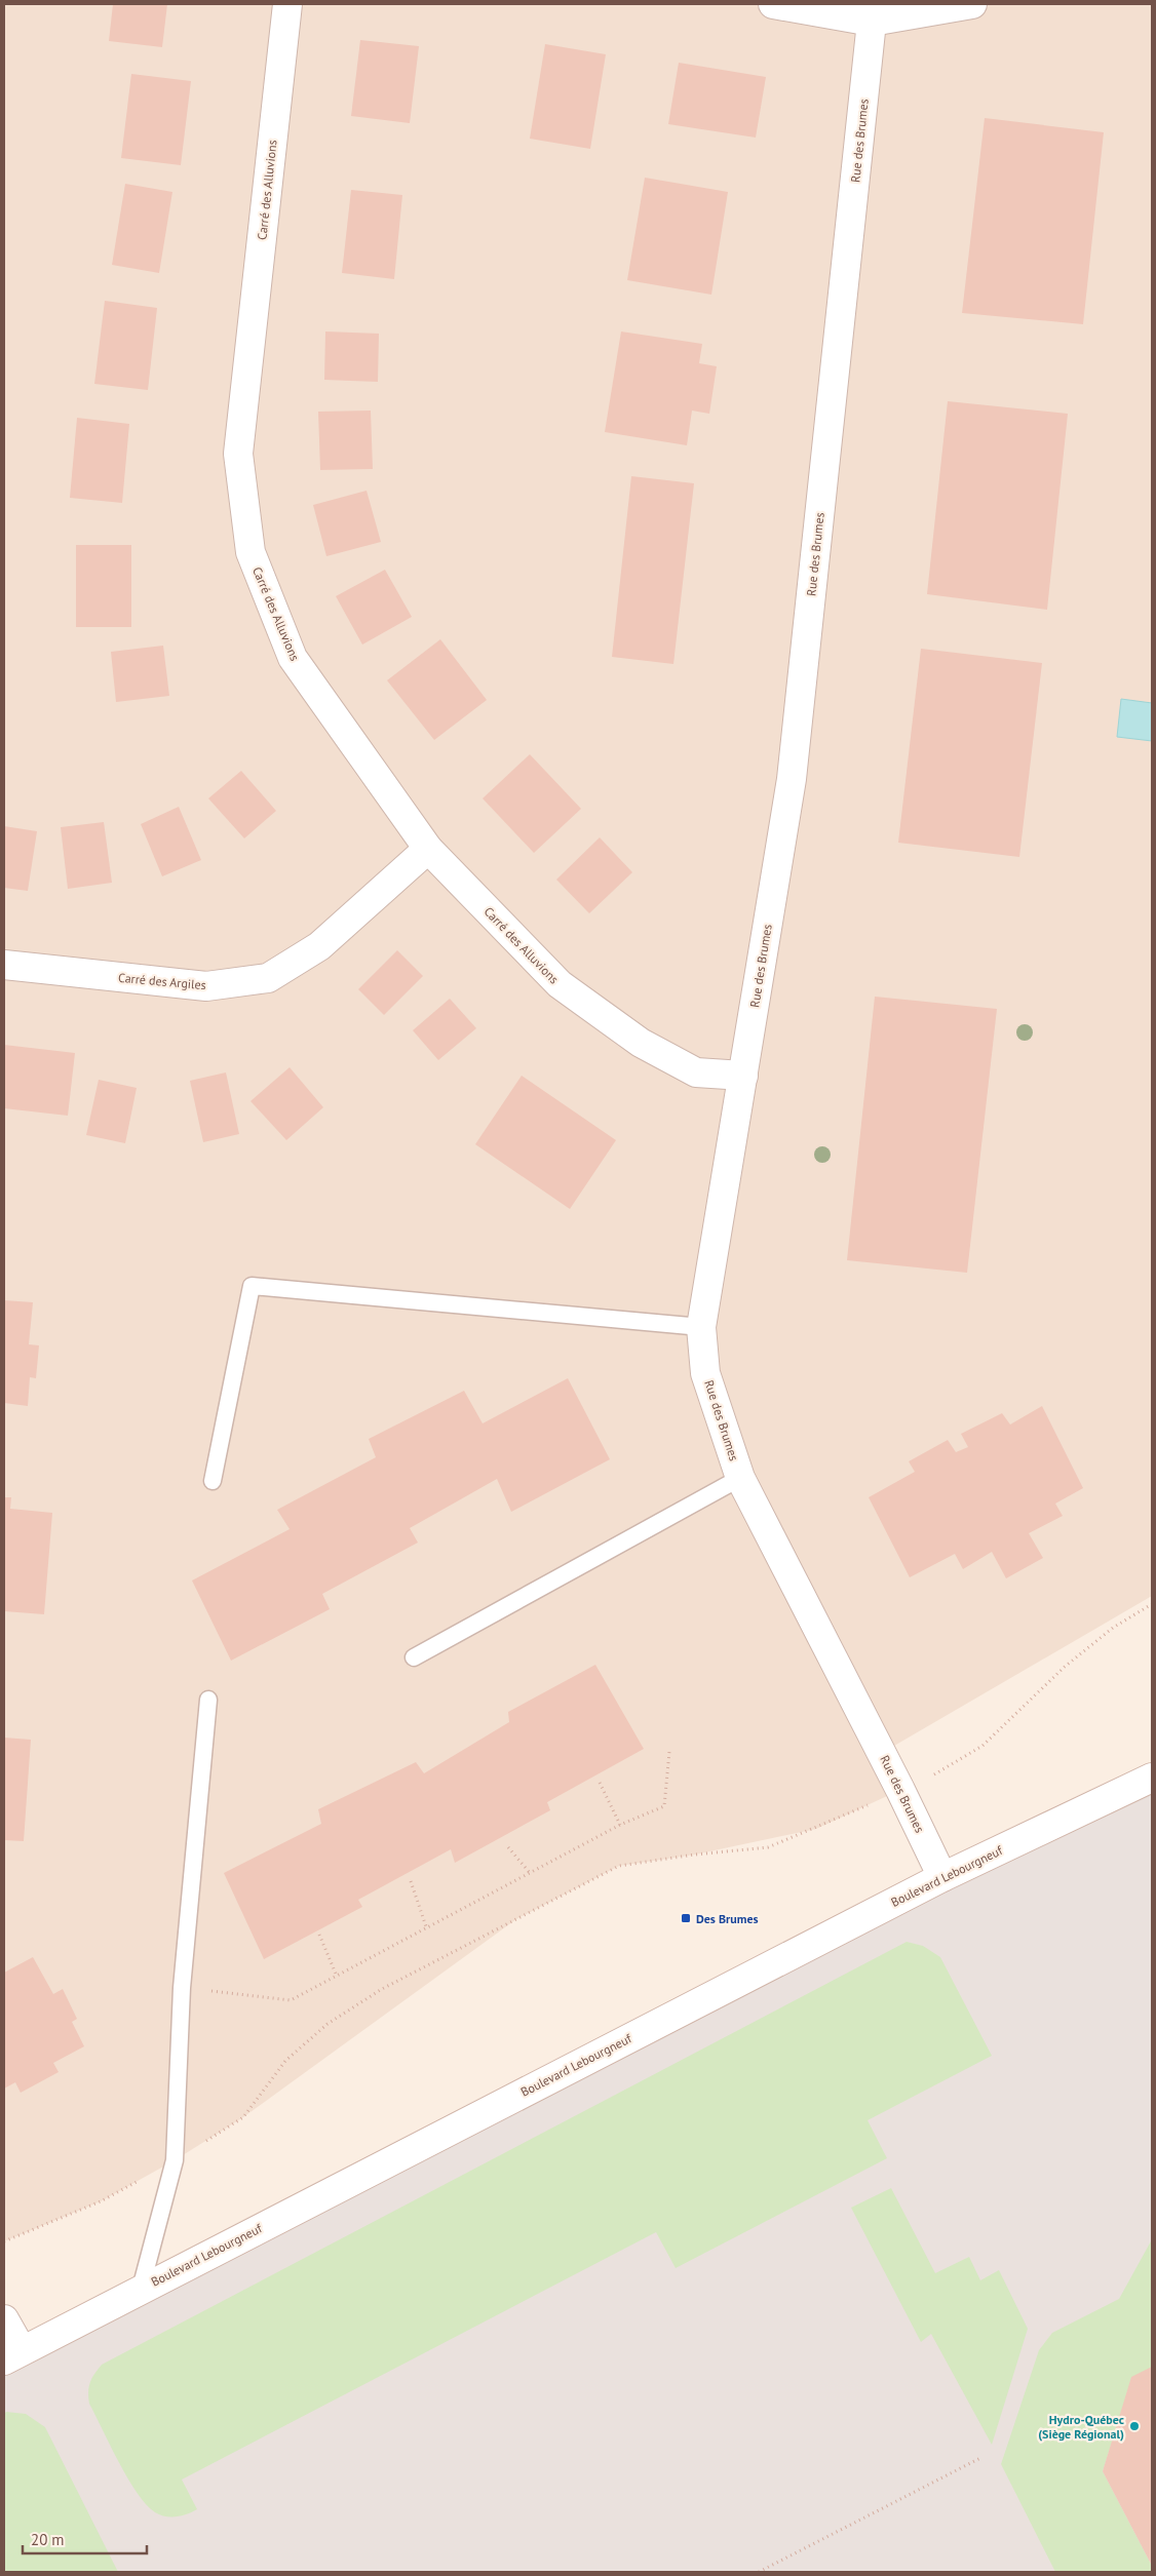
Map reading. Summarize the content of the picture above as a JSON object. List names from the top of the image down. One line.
{"streets":{"street":["Rue des Brumes","Carré des Alluvions","Carré des Argiles","Boulevard Lebourgneuf"]},"crossings":[["Rue des Brumes","Carré des Alluvions"],["Rue des Brumes","Boulevard Lebourgneuf"],["Carré des Alluvions","Carré des Argiles"]],"places":{"transit":["Des Brumes"],"other":["Hydro-Québec (Siège Régional)"]},"scale_bar":"20 m"}
